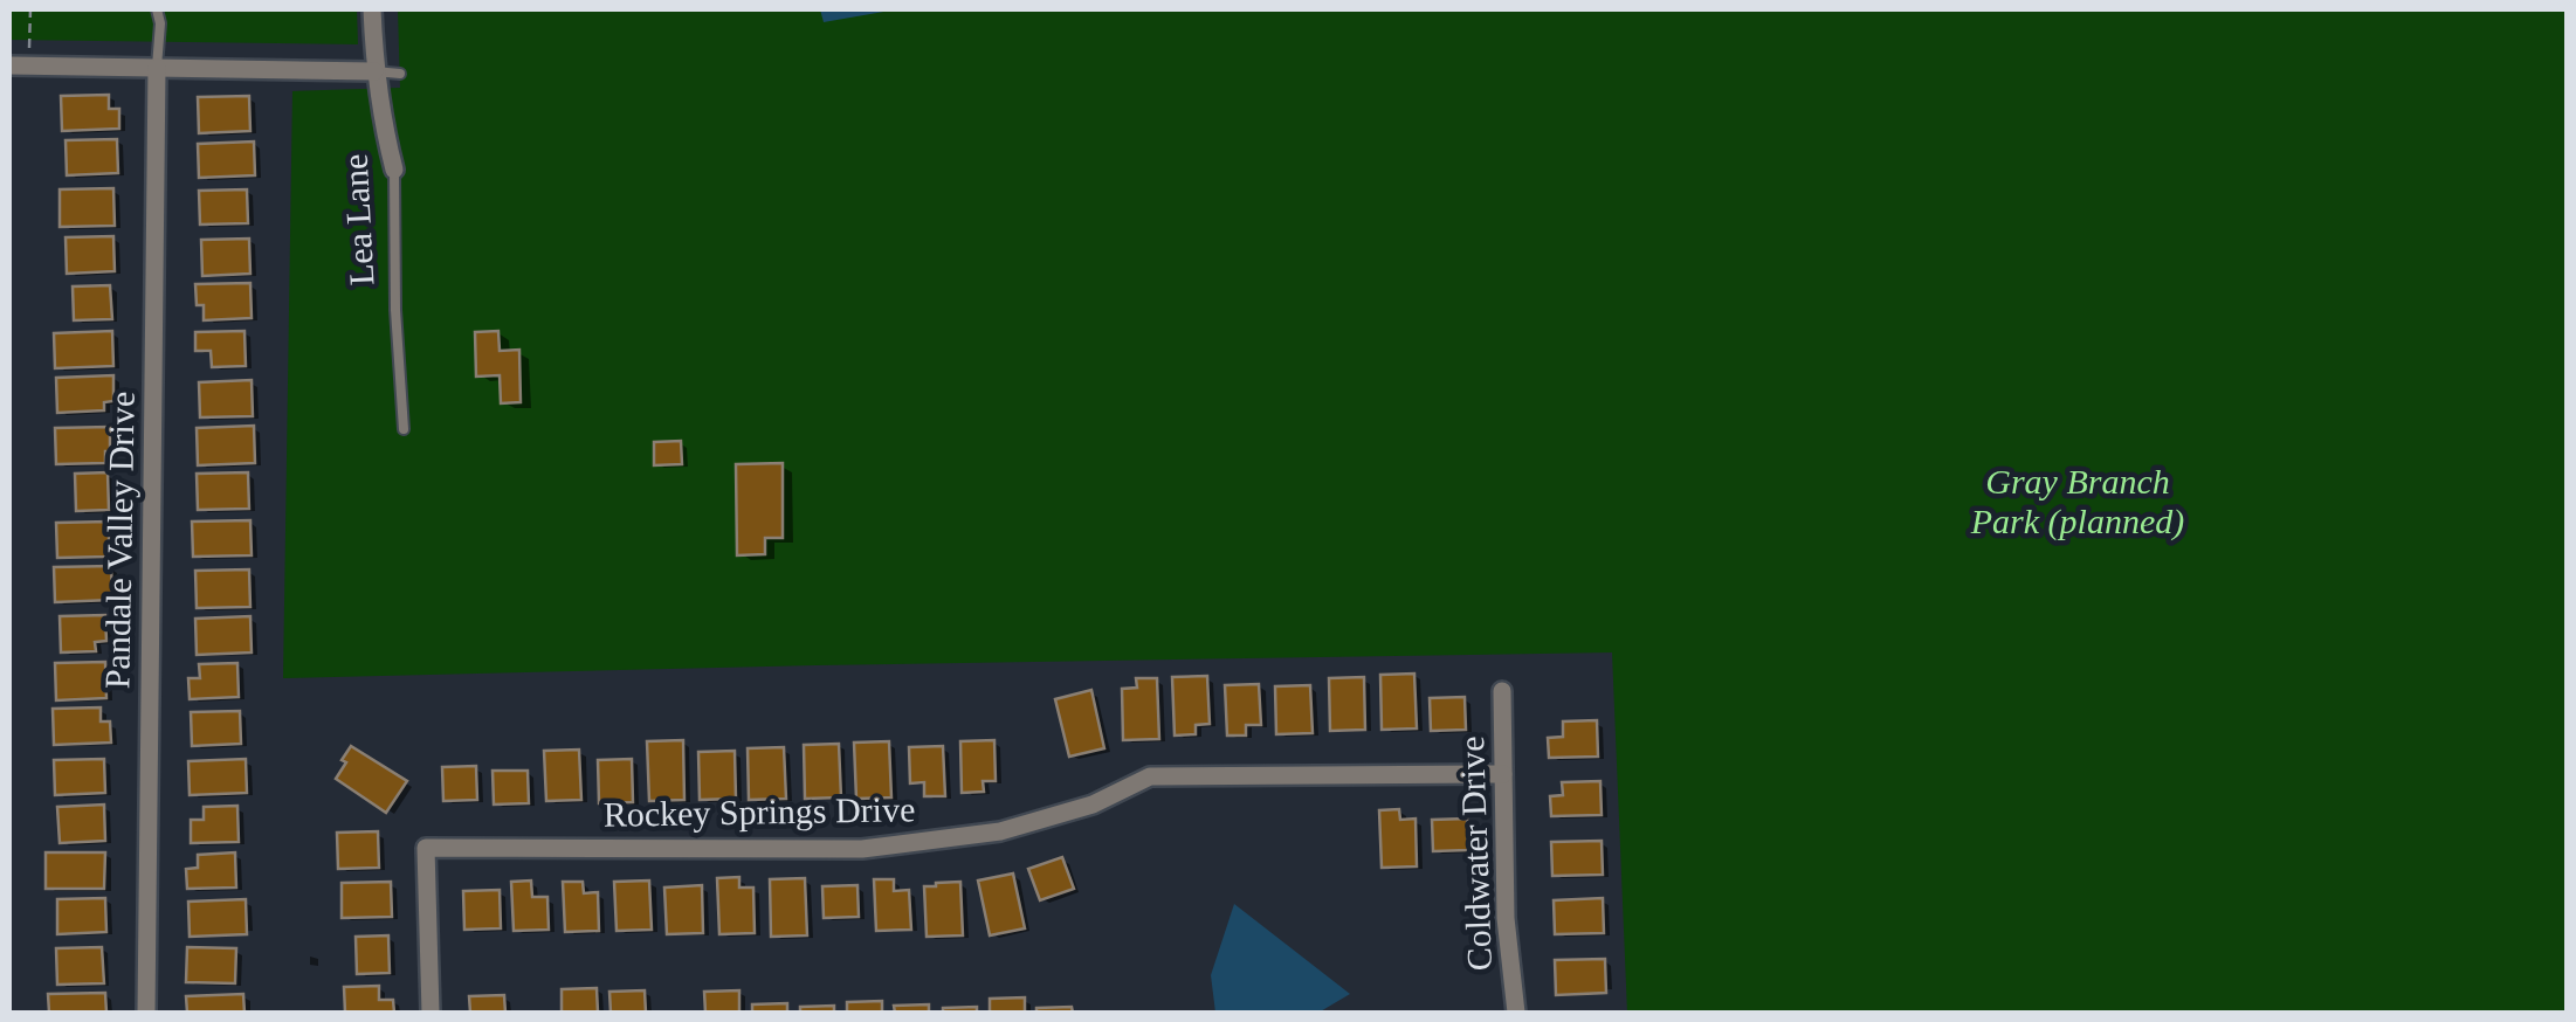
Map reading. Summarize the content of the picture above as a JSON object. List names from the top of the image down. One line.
{"streets":{"street":["Lea Lane","Pandale Valley Drive","Rockey Springs Drive","Coldwater Drive"]},"crossings":[["Rockey Springs Drive","Coldwater Drive"]],"parks":["Gray Branch Park (planned)"]}
